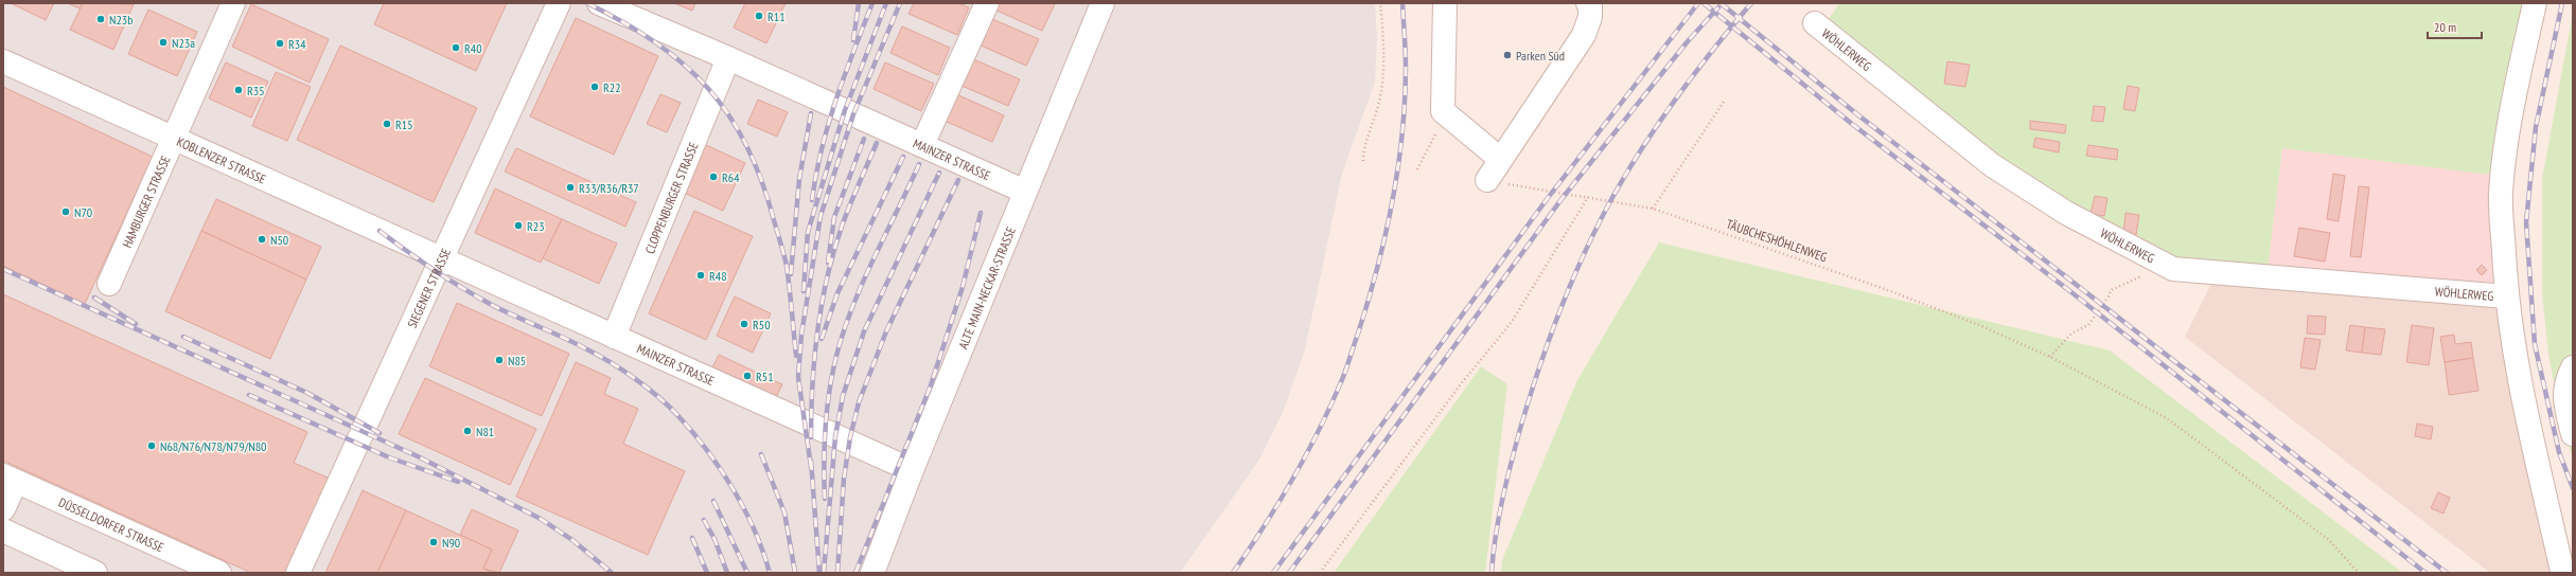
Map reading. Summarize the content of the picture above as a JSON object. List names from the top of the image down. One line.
{"streets":{"street":["WÖHLERWEG","MAINZER STRASSE","KOBLENZER STRASSE","CLOPPENBURGER STRASSE","HAMBURGER STRASSE","SIEGENER STRASSE","ALTE MAIN-NECKAR-STRASSE","DÜSSELDORFER STRASSE"],"path":["TÄUBCHESHÖHLENWEG"]},"crossings":[["MAINZER STRASSE","KOBLENZER STRASSE"],["MAINZER STRASSE","CLOPPENBURGER STRASSE"],["MAINZER STRASSE","SIEGENER STRASSE"],["MAINZER STRASSE","ALTE MAIN-NECKAR-STRASSE"],["KOBLENZER STRASSE","HAMBURGER STRASSE"],["KOBLENZER STRASSE","SIEGENER STRASSE"]],"places":["R11","N23b","N23a","R34","R40","Parken Süd","R22","R35","R15","R64","R33/R36/R37","N70","R23","N50","R48","R50","N85","R51","N81","N68/N76/N78/N79/N80","N90"],"scale_bar":"20 m"}
